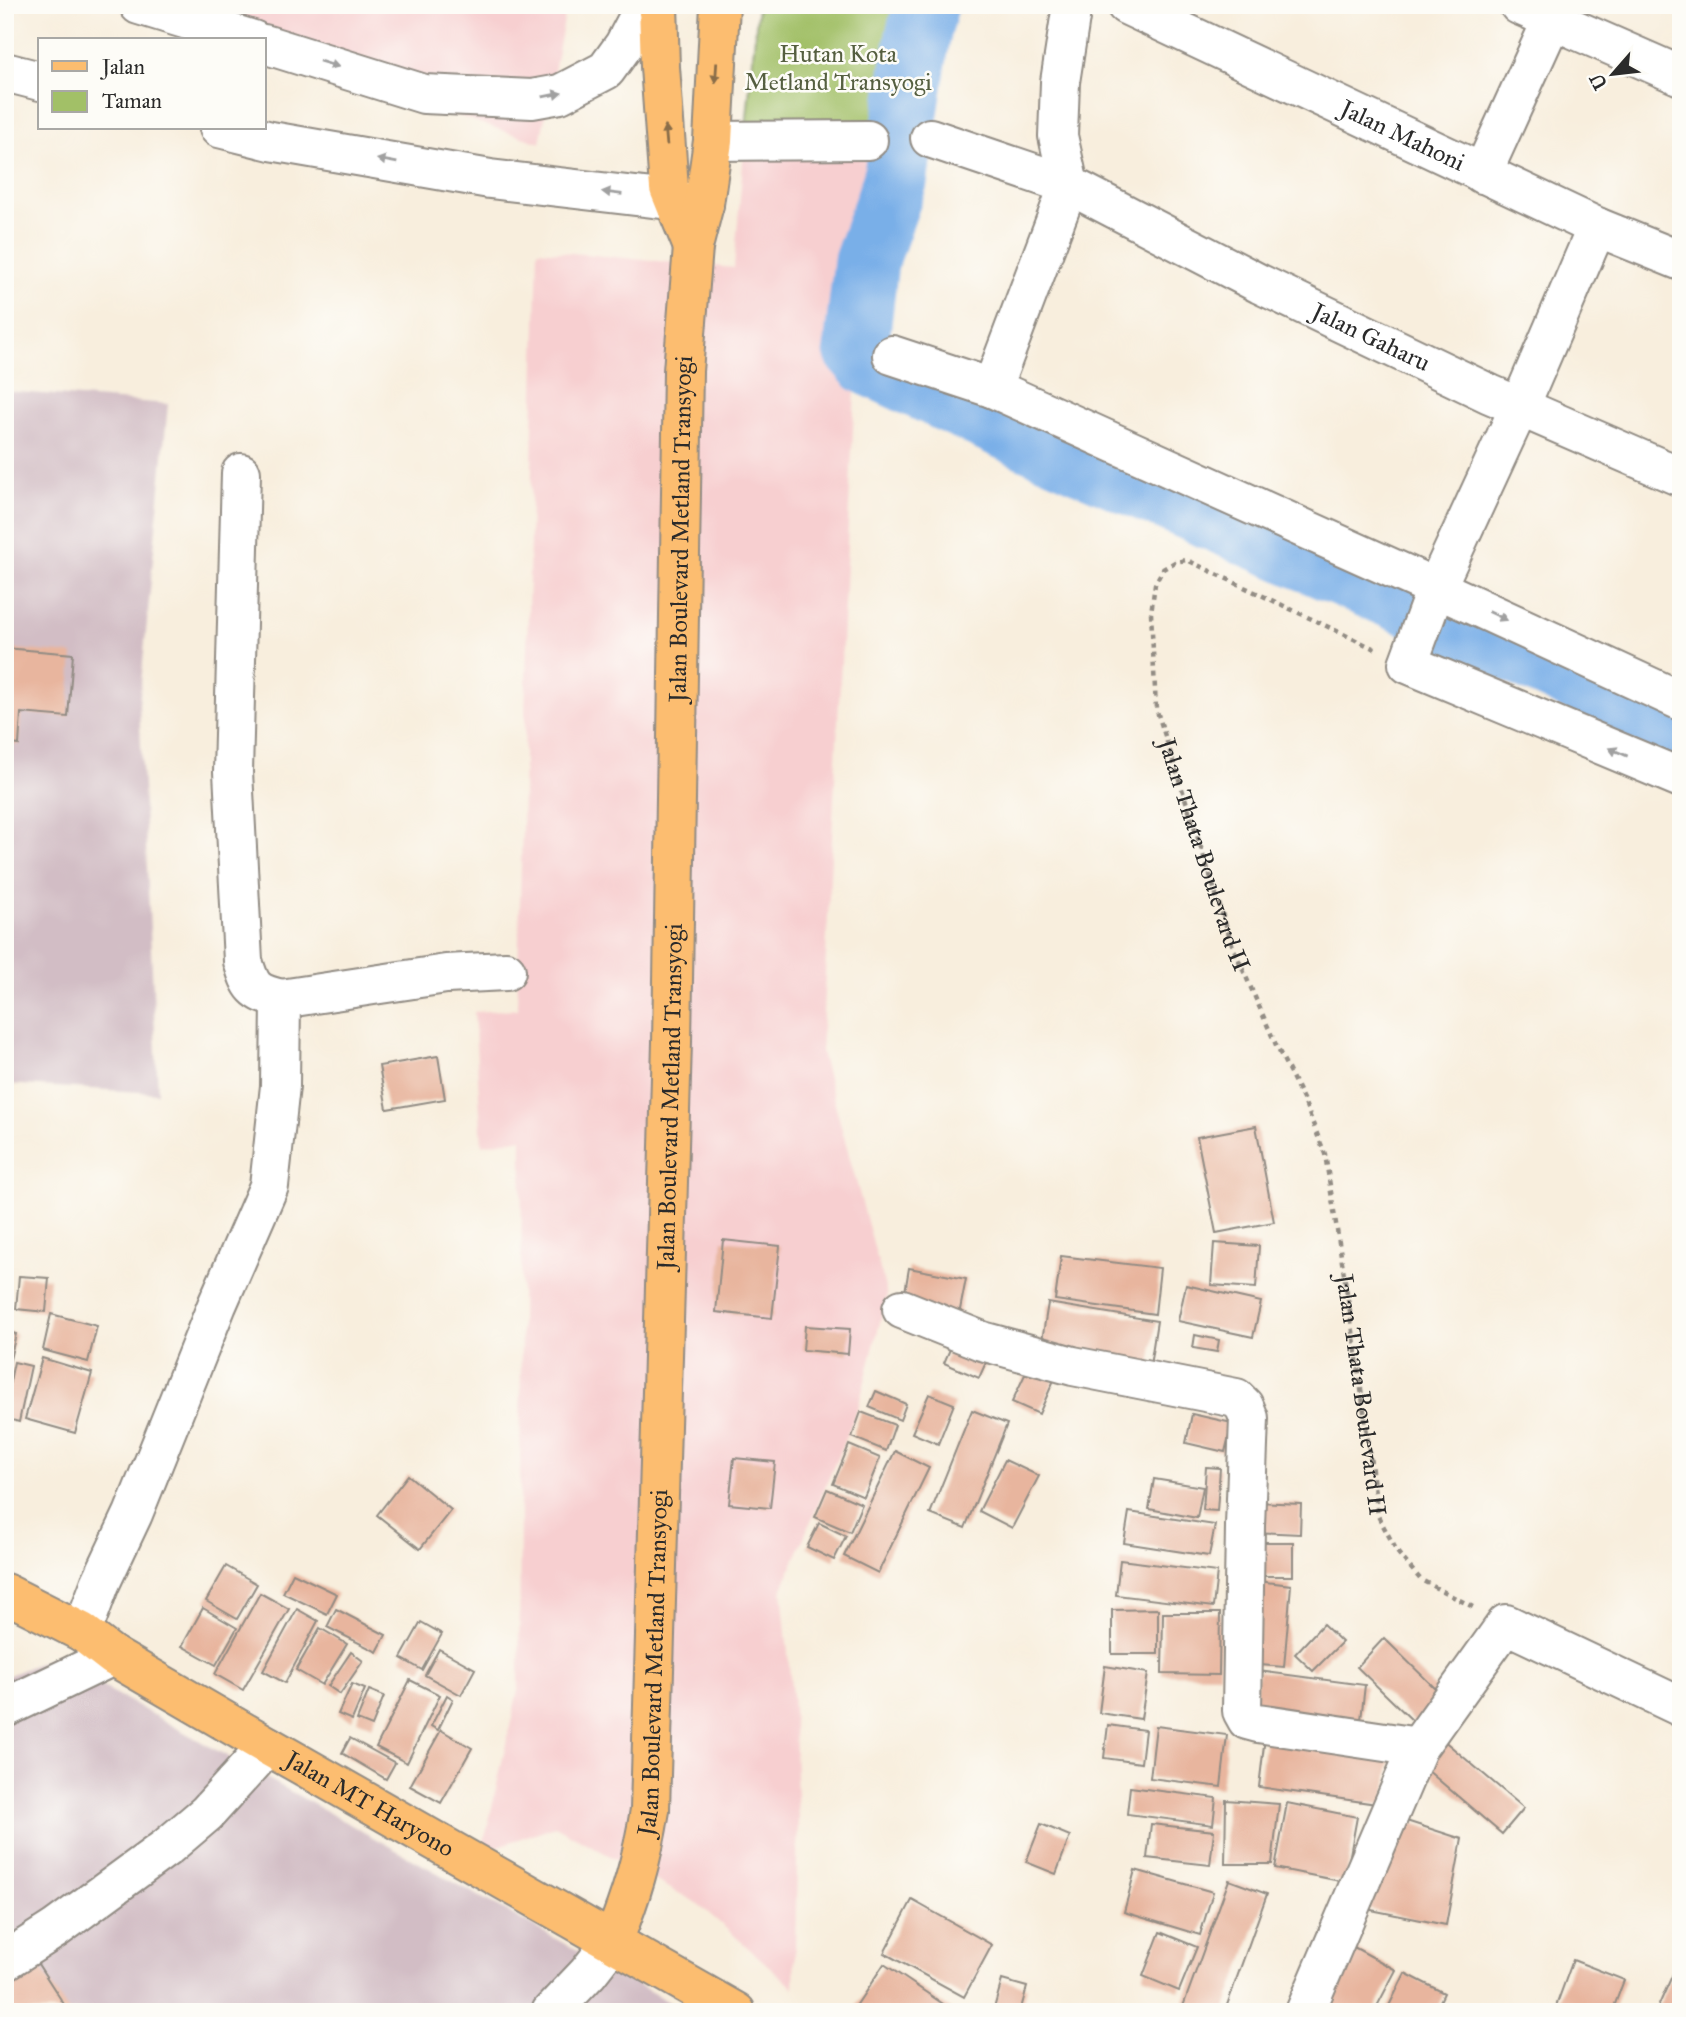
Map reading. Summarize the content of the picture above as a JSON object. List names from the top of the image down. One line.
{"streets":{"main road":["Jalan Boulevard Metland Transyogi","Jalan MT Haryono"],"street":["Jalan Mahoni","Jalan Gaharu"],"path":["Jalan Thata Boulevard II"]},"crossings":[["Jalan Boulevard Metland Transyogi","Jalan MT Haryono"]],"parks":["Hutan Kota Metland Transyogi"],"legend":["Jalan","Taman"],"north":"bottom left"}
